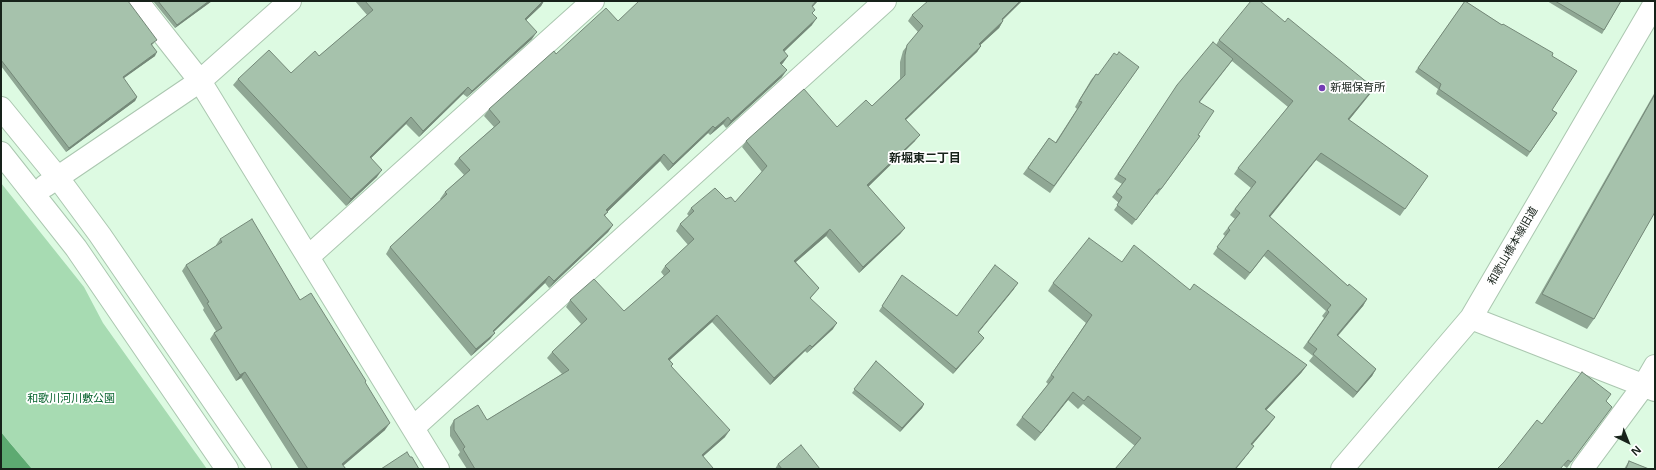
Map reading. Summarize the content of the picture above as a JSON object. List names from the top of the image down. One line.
{"streets":{"street":["和歌山橋本線旧道"]},"districts":["新堀東二丁目"],"parks":["和歌川河川敷公園"],"places":["新堀保育所"],"north":"bottom right"}
